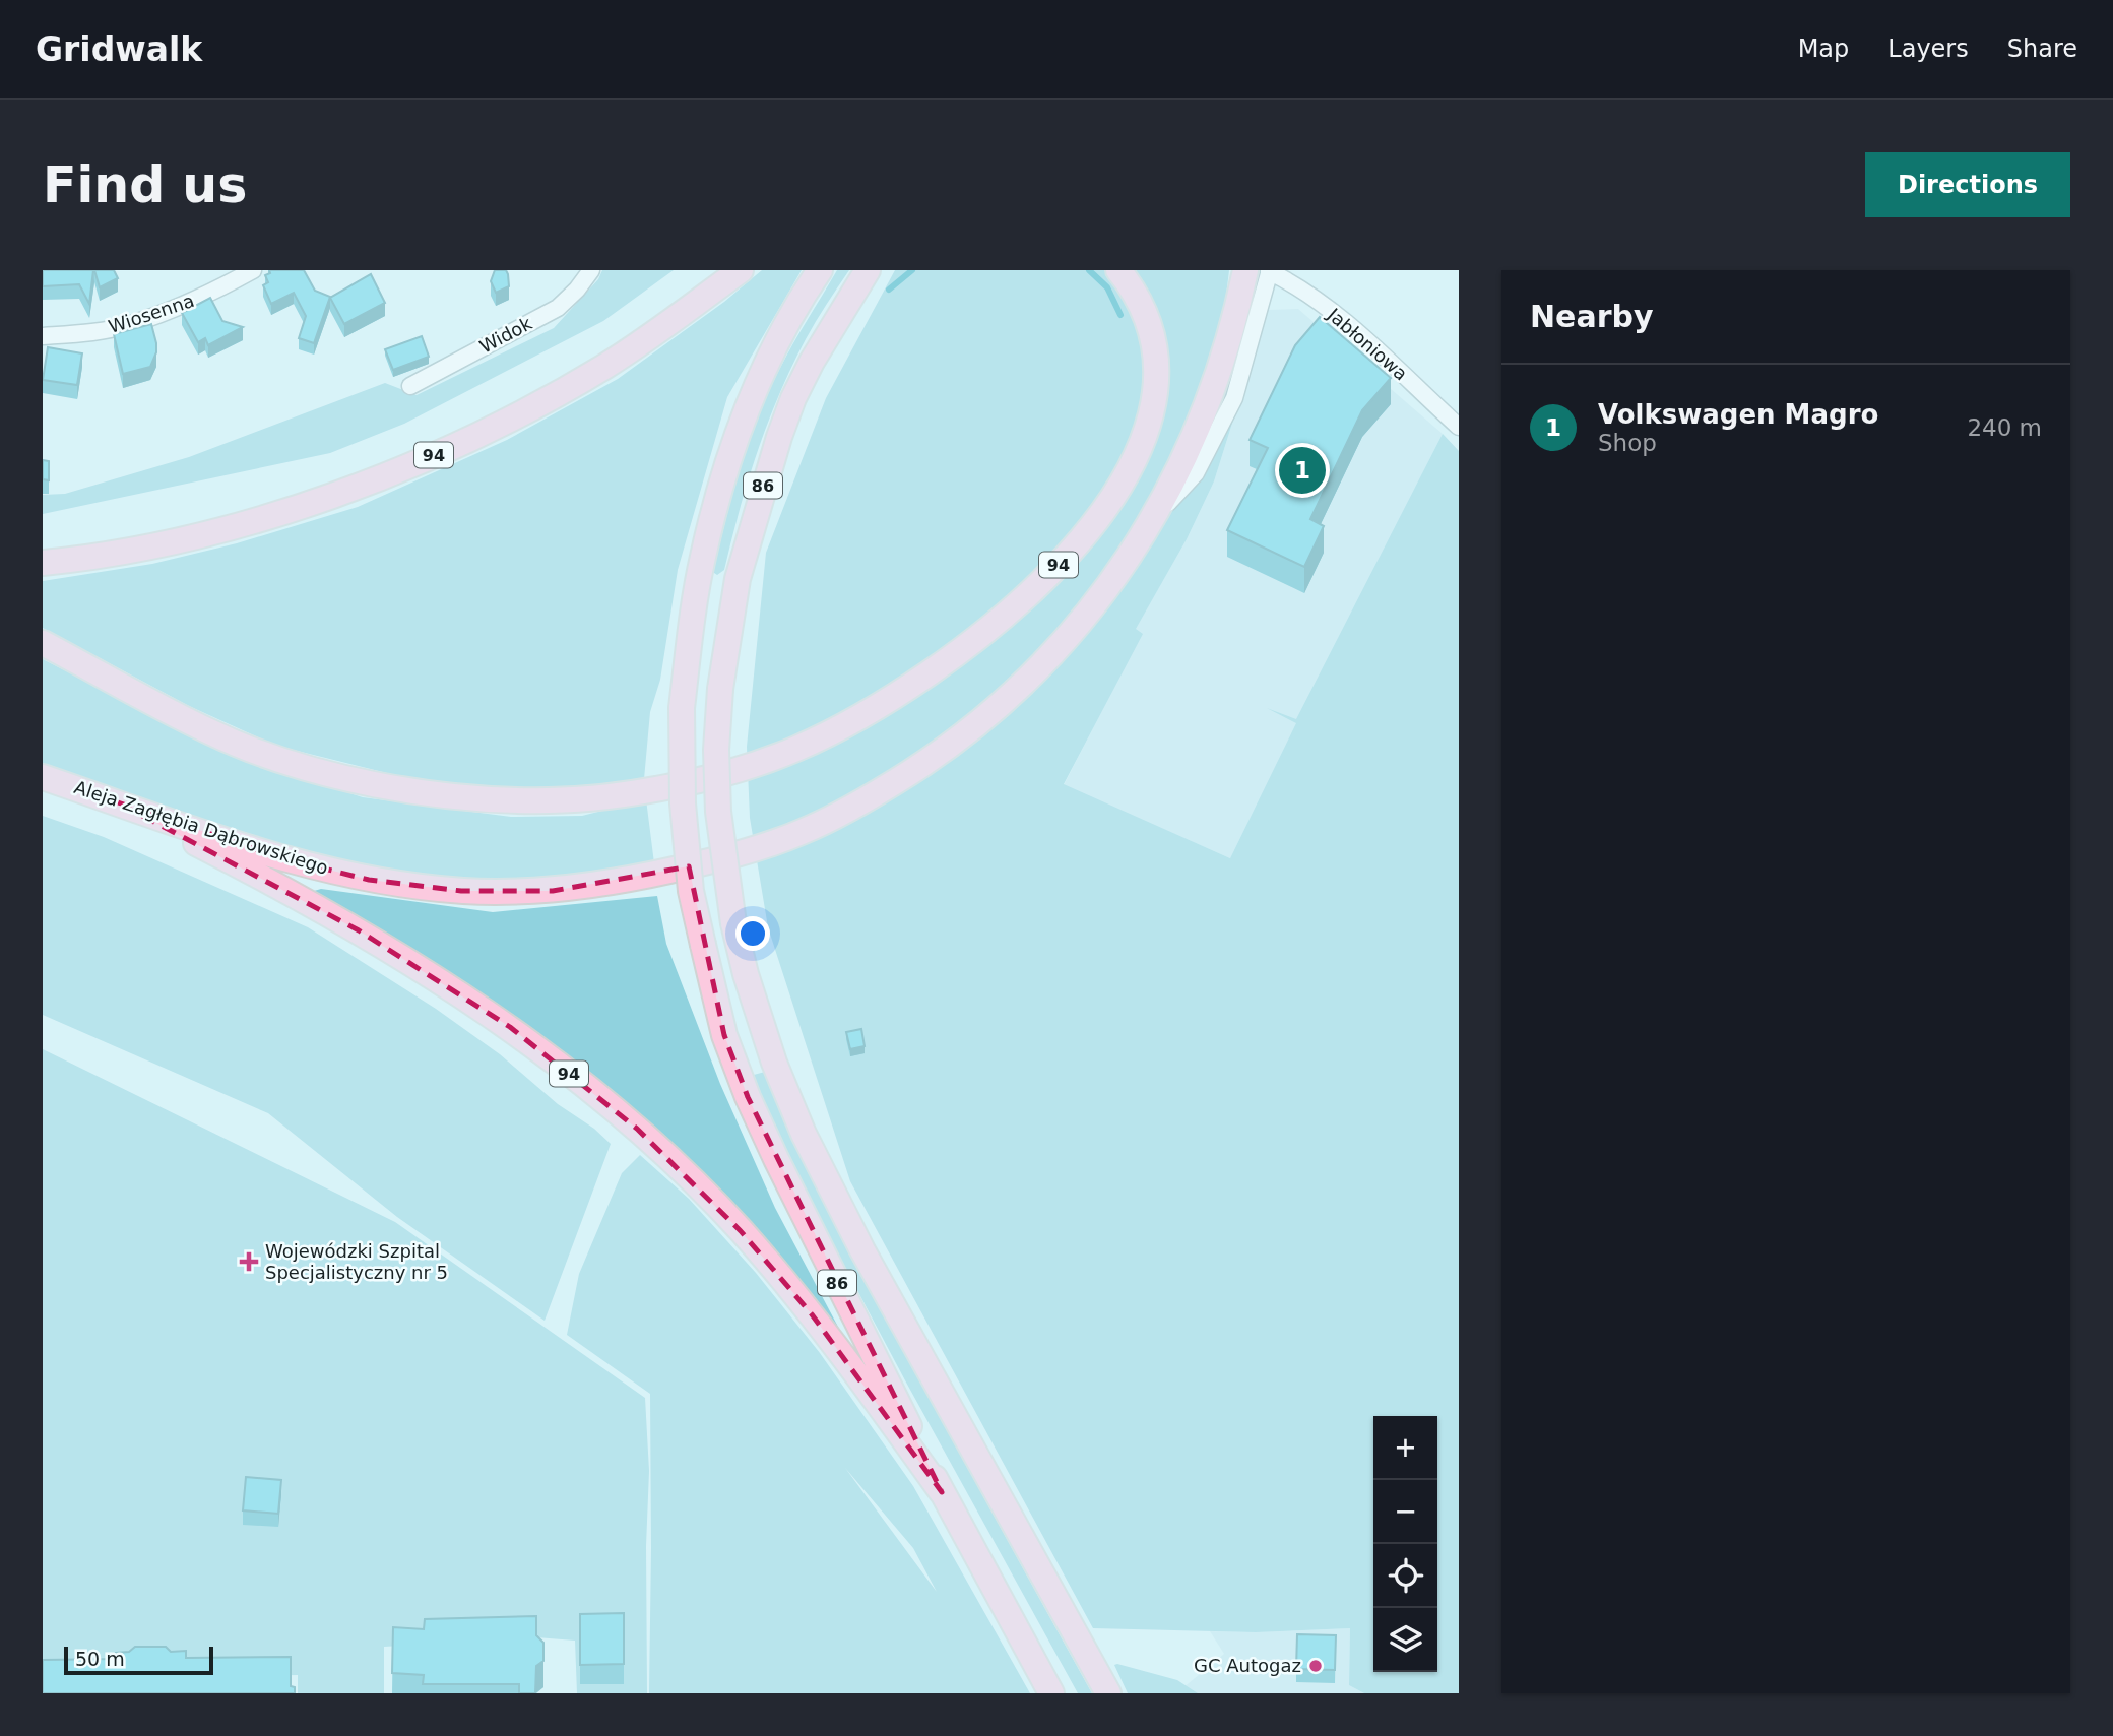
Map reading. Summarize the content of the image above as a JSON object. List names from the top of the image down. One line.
{"streets":{"main road":["94","86","Aleja Zagłębia Dąbrowskiego"],"street":["Wiosenna","Widok","Jabłoniowa"]},"crossings":[["Jabłoniowa","Aleja Zagłębia Dąbrowskiego"],["94","86"],["94","Aleja Zagłębia Dąbrowskiego"]],"places":{"health":["Wojewódzki Szpital Specjalistyczny nr 5"],"other":["GC Autogaz"]},"scale_bar":"50 m","page":{"header":"Gridwalk","nav":["Map","Layers","Share"],"buttons":"Directions","title":"Find us","heading":"Nearby","list":[{"mark":"1","name":"Volkswagen Magro","note":"Shop","value":"240 m"}],"pins":"1","map_buttons":["+","−"],"scale":"50 m"}}
